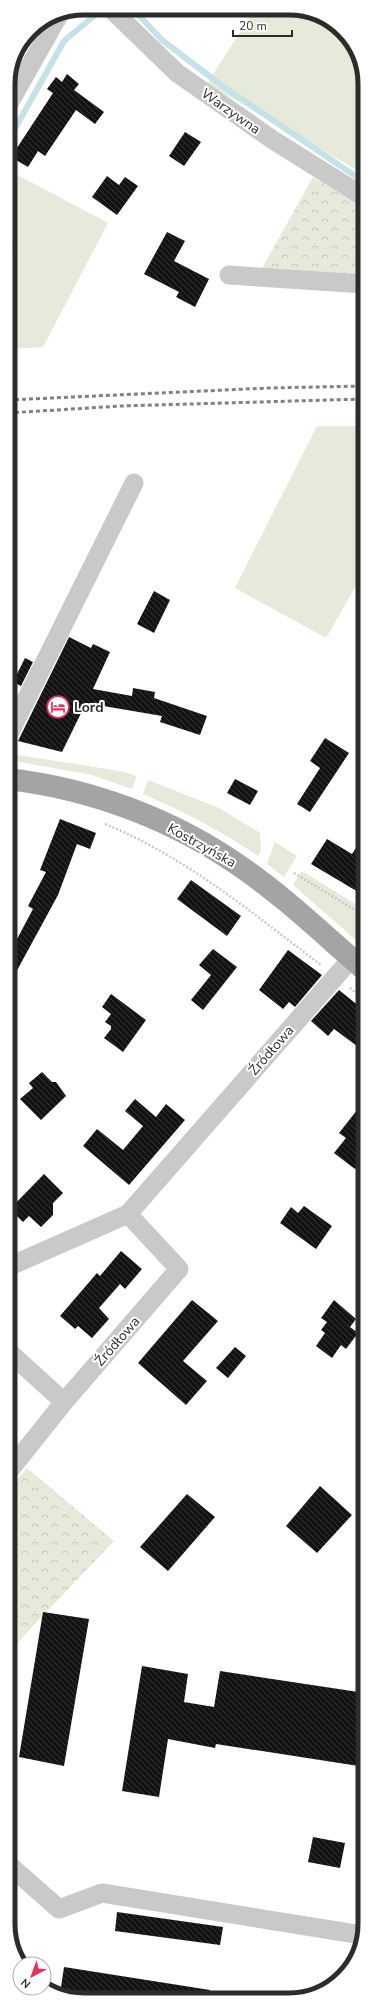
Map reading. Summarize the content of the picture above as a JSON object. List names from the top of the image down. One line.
{"streets":{"main road":["Kostrzyńska"],"street":["Warzywna","Źródłowa"]},"crossings":[["Kostrzyńska","Źródłowa"]],"places":{"hotel":["Lord"]},"scale_bar":"20 m","north":"bottom left"}
